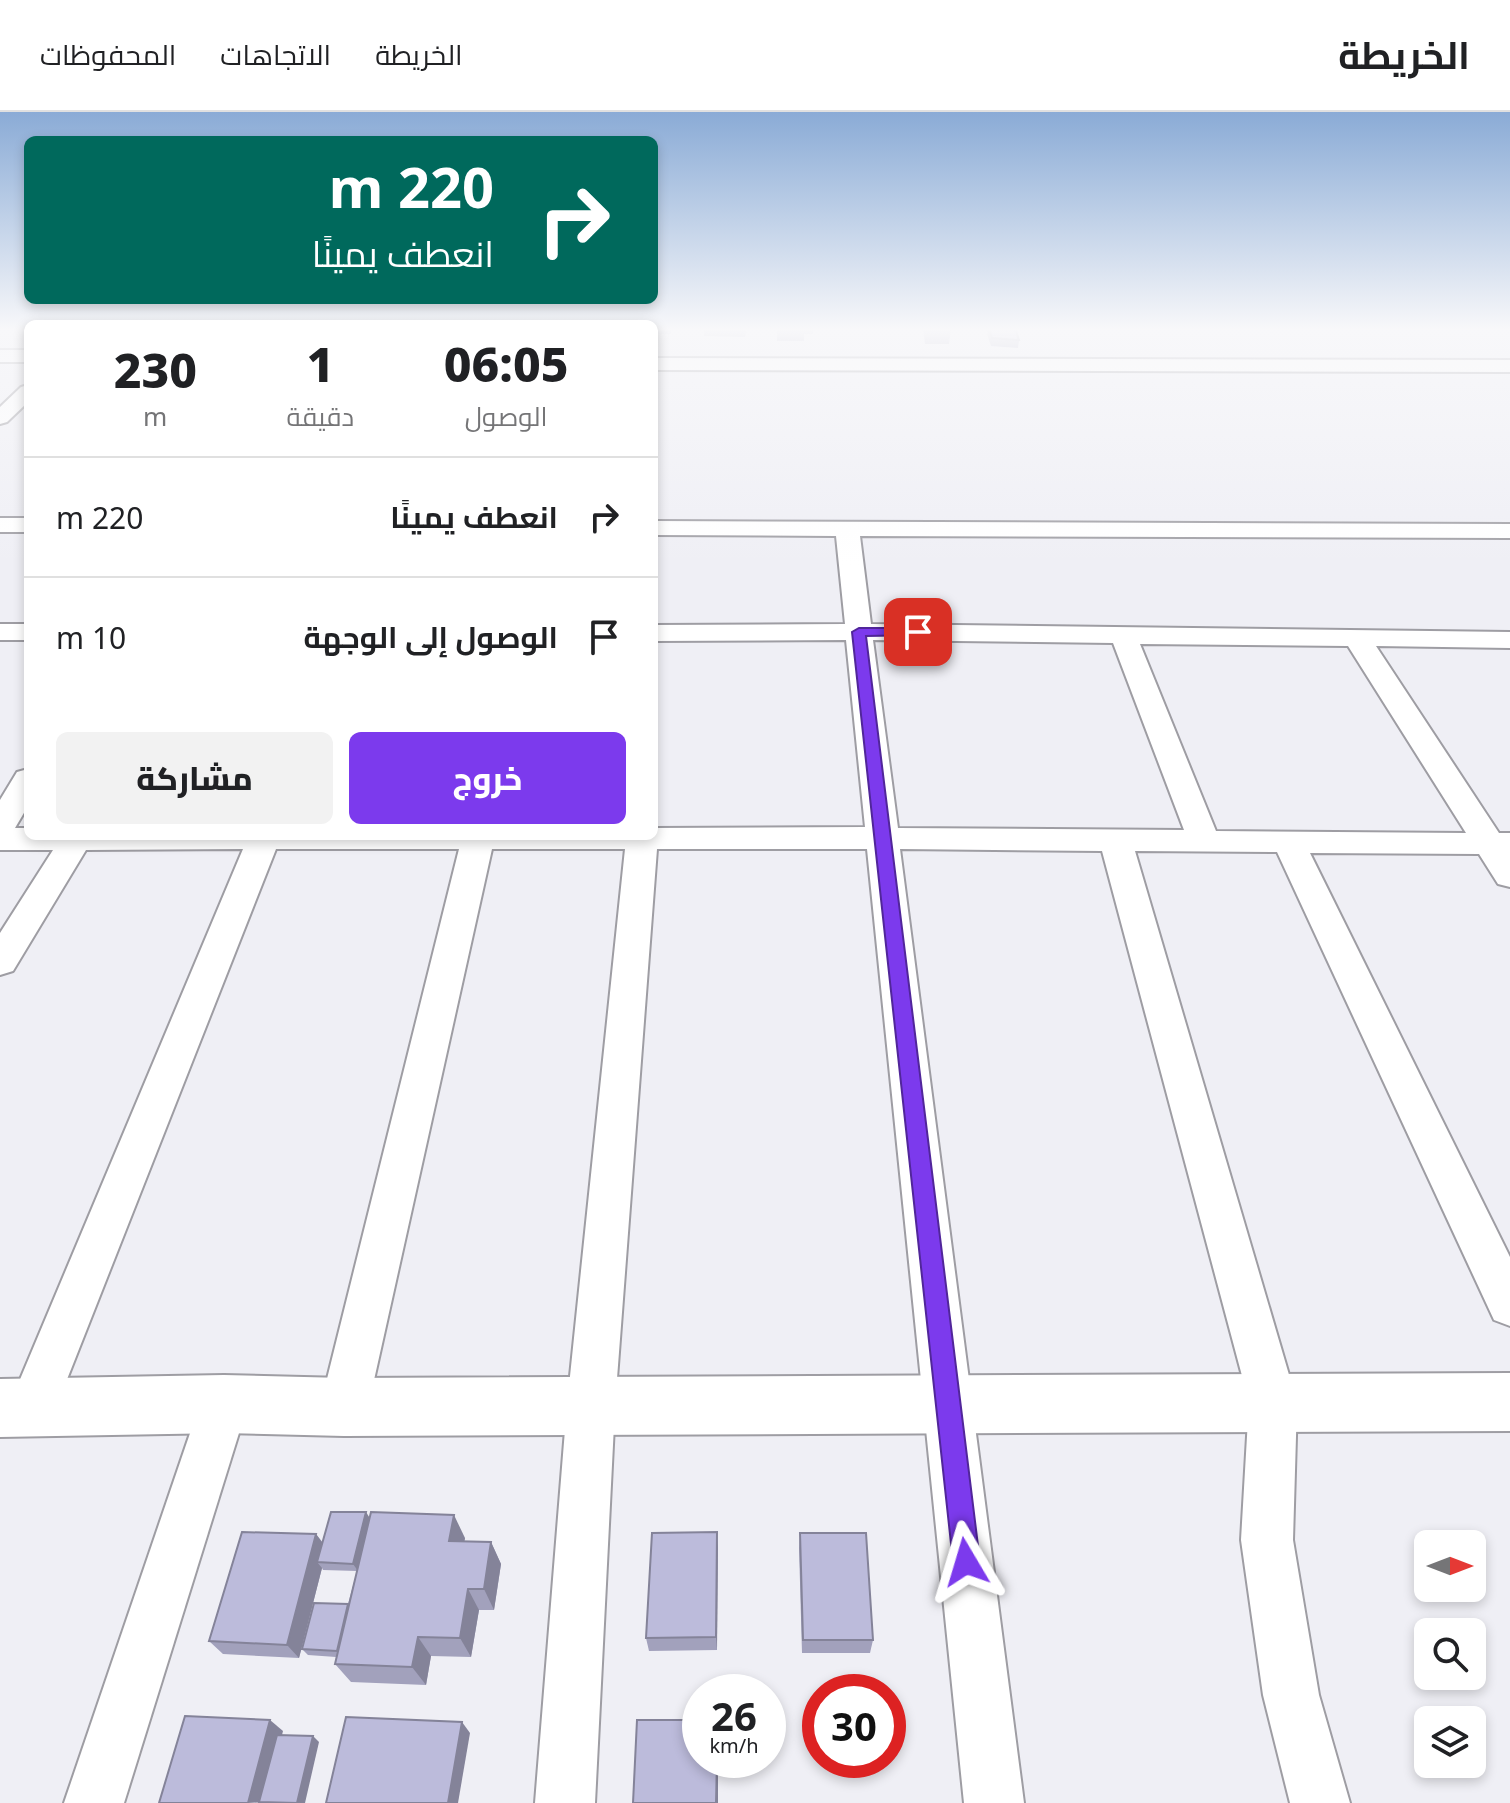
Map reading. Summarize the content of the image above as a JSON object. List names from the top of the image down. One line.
{"north":"right","page":{"header":"الخريطة","nav":["الخريطة","الاتجاهات","المحفوظات"],"turn":["220 m","انعطف يمينًا"],"eta":["06:05","الوصول","1","دقيقة","230","m"],"list":[{"name":"انعطف يمينًا","value":"220 m"},{"name":"الوصول إلى الوجهة","value":"10 m"}],"buttons":["خروج","مشاركة"],"speed":"26 km/h","limit":"30"}}
